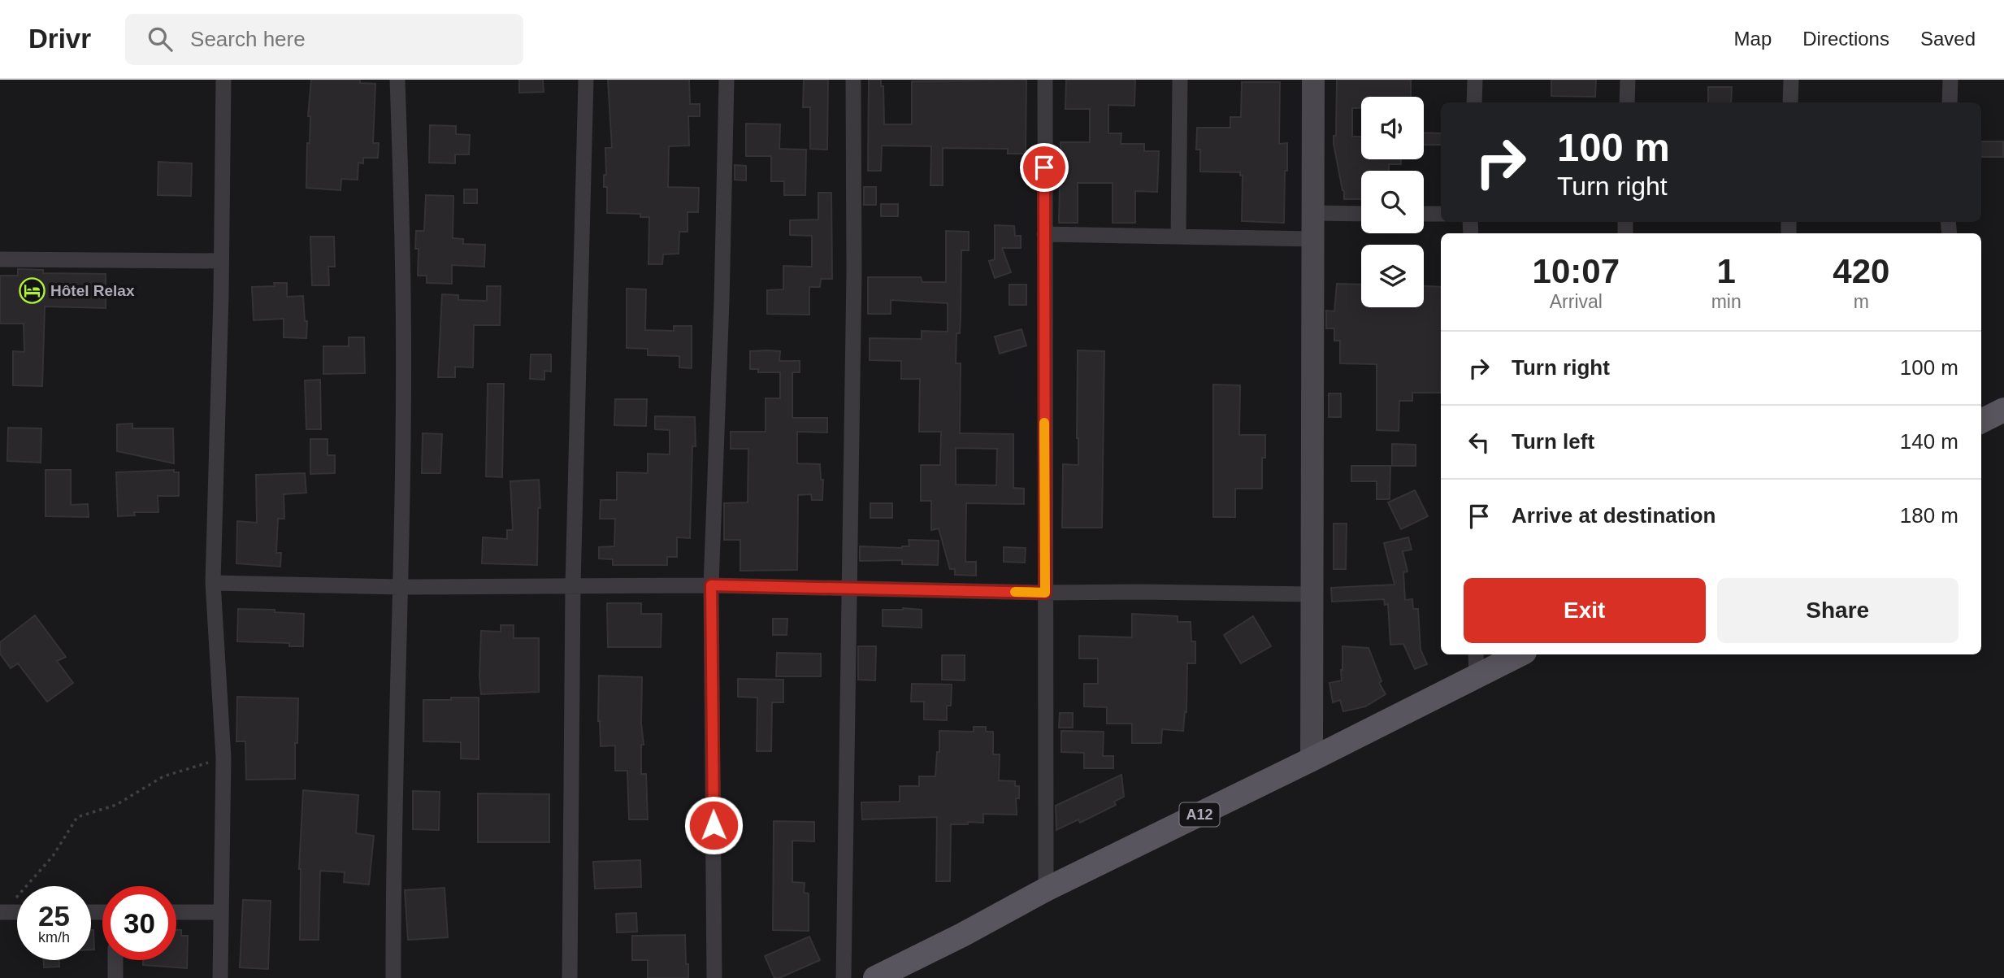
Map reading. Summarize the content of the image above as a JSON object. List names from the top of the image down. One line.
{"streets":{"main road":["A12"]},"places":{"hotel":["Hôtel Relax"]},"page":{"header":"Drivr","search":"Search here","nav":["Map","Directions","Saved"],"turn":["100 m","Turn right"],"eta":["10:07","Arrival","1","min","420","m"],"list":[{"name":"Turn right","value":"100 m"},{"name":"Turn left","value":"140 m"},{"name":"Arrive at destination","value":"180 m"}],"buttons":["Exit","Share"],"speed":"25 km/h","limit":"30"}}
